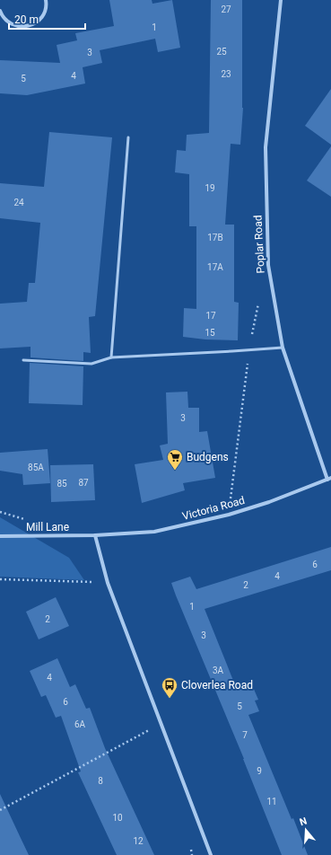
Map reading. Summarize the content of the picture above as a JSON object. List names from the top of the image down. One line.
{"streets":{"street":["Poplar Road","Victoria Road","Mill Lane"]},"crossings":[["Poplar Road","Victoria Road"],["Victoria Road","Mill Lane"]],"places":{"supermarket":["Budgens"],"bus stop":["Cloverlea Road"]},"house_numbers":["27","1","25","3","23","4","5","19","24","17B","17A","17","15","3","85A","87","85","6","4","2","1","2","3","3A","4","6","5","6A","7","9","8","11","10","12"],"scale_bar":"20 m","north":"top"}
